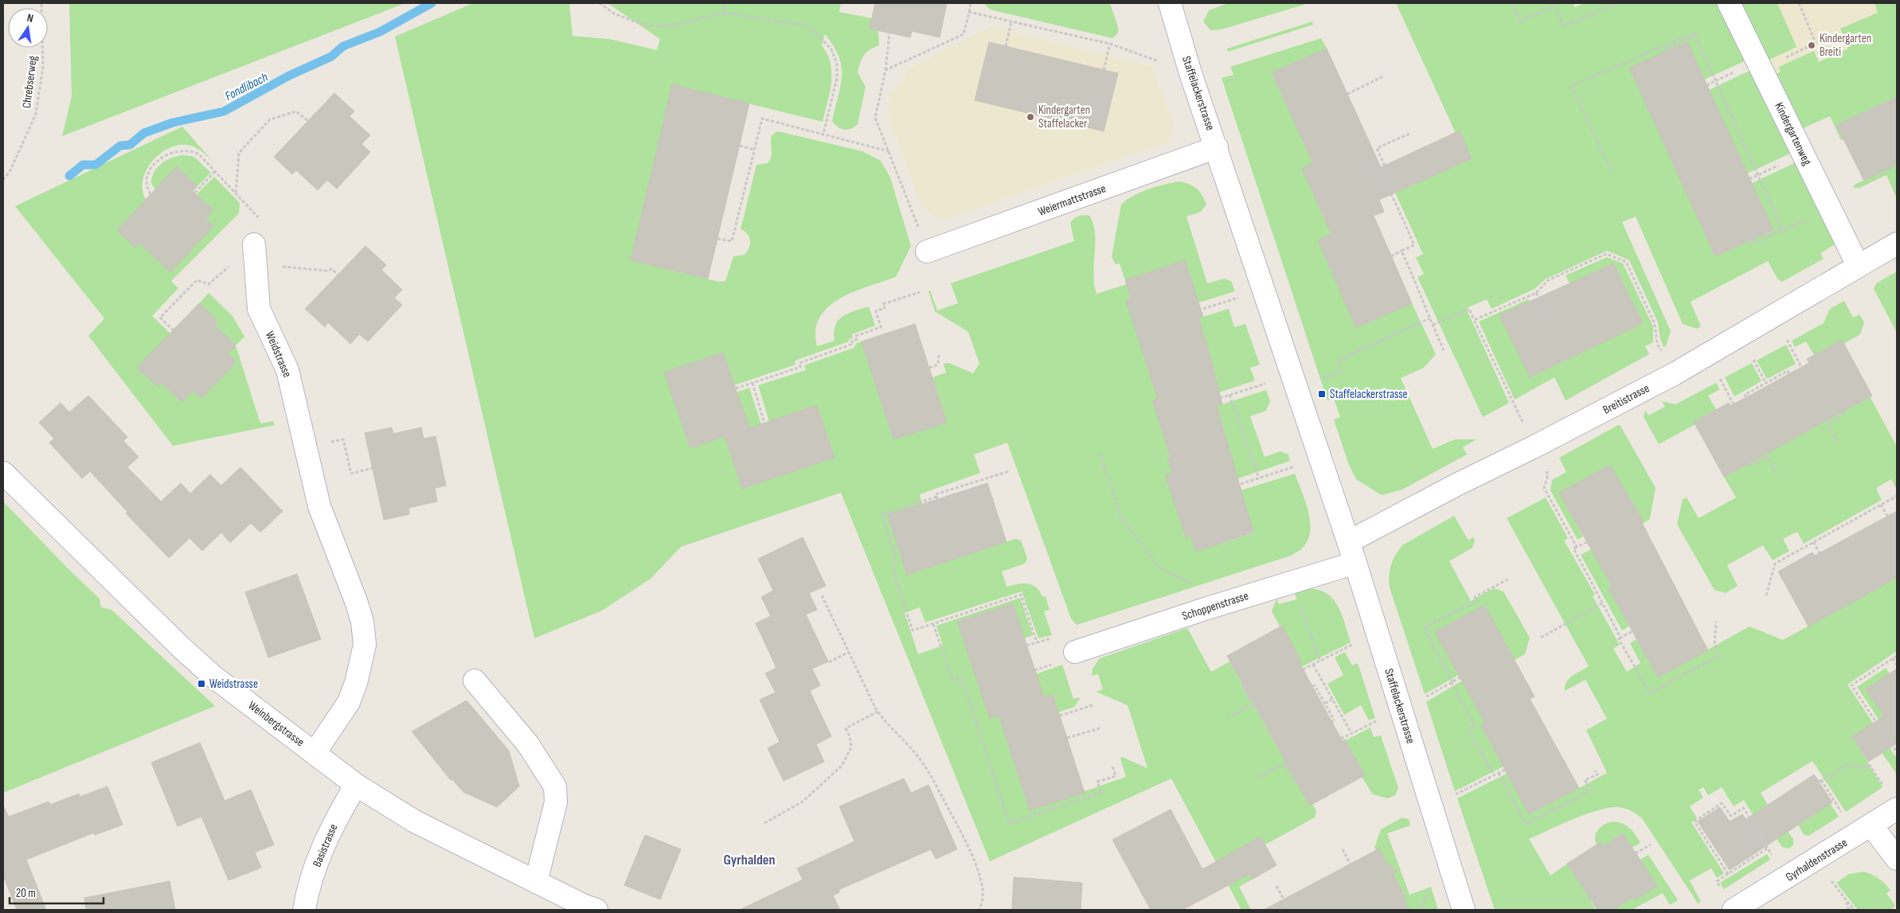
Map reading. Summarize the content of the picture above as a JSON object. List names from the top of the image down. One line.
{"streets":{"street":["Staffelackerstrasse","Kindergartenweg","Weiermattstrasse","Weidstrasse","Breitistrasse","Schoppenstrasse","Weinbergstrasse","Basistrasse","Gyrhaldenstrasse"],"path":["Chrebserweg"]},"crossings":[["Staffelackerstrasse","Weiermattstrasse"],["Staffelackerstrasse","Breitistrasse"],["Staffelackerstrasse","Schoppenstrasse"],["Kindergartenweg","Breitistrasse"],["Weidstrasse","Weinbergstrasse"],["Weinbergstrasse","Basistrasse"]],"districts":["Gyrhalden"],"water":["Fondlibach"],"places":{"other":["Kindergarten Breiti","Kindergarten Staffelacker"],"transit":["Staffelackerstrasse","Weidstrasse"]},"scale_bar":"20 m","north":"top"}
